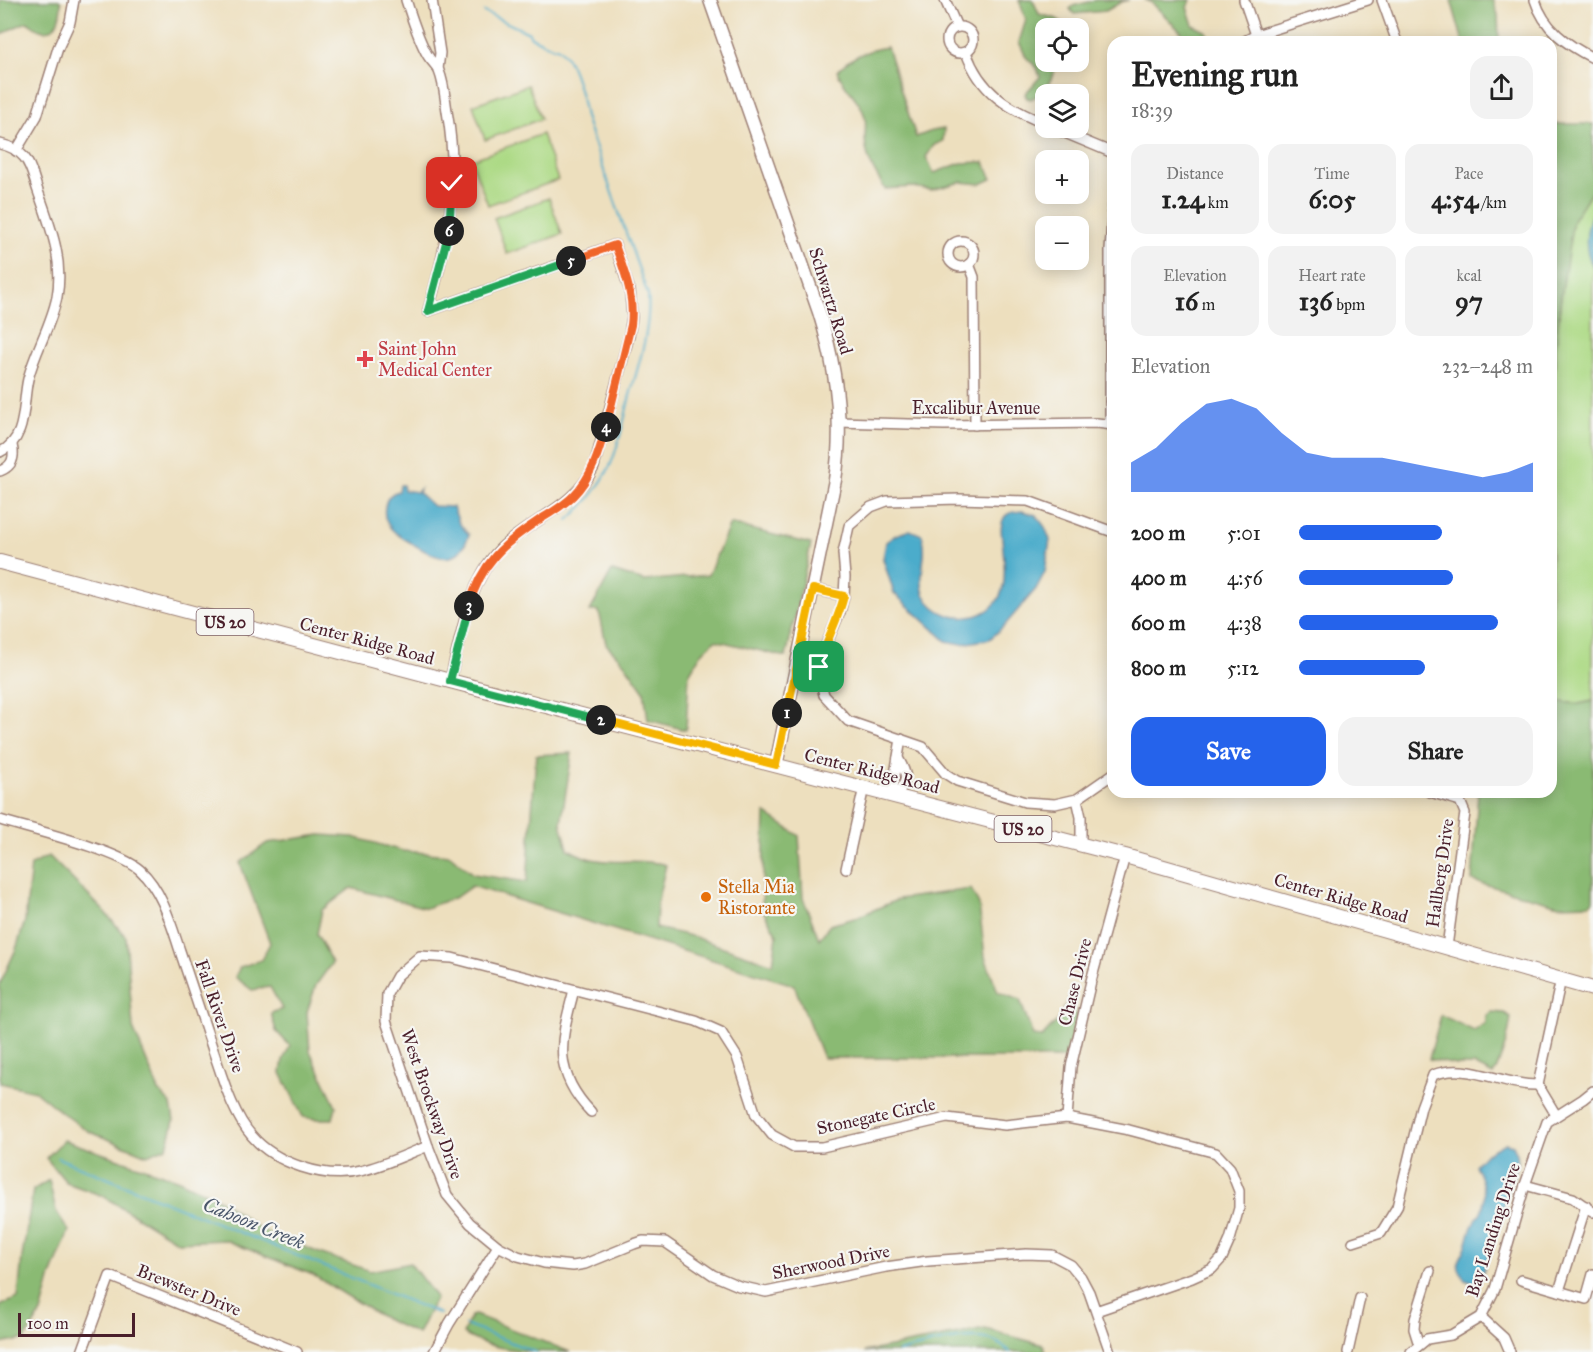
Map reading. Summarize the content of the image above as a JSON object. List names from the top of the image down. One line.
{"streets":{"main road":["US 20","Center Ridge Road"],"street":["Schwartz Road","Excalibur Avenue","Hallberg Drive","Chase Drive","Fall River Drive","West Brockway Drive","Stonegate Circle","Bay Landing Drive","Sherwood Drive","Brewster Drive"]},"crossings":[["Schwartz Road","Excalibur Avenue"],["Schwartz Road","Center Ridge Road"],["Center Ridge Road","Hallberg Drive"],["Center Ridge Road","Chase Drive"],["Chase Drive","Stonegate Circle"],["Fall River Drive","West Brockway Drive"],["West Brockway Drive","Stonegate Circle"],["West Brockway Drive","Sherwood Drive"],["Stonegate Circle","Sherwood Drive"]],"water":["Cahoon Creek"],"places":{"health":["Saint John Medical Center"],"other":["Stella Mia Ristorante"]},"scale_bar":"100 m","page":{"map_buttons":["+","−"],"heading":["Evening run","18:39"],"stats":[["Distance","1.24 km"],["Time","6:05"],["Pace","4:54 /km"],["Elevation","16 m"],["Heart rate","136 bpm"],["kcal","97"]],"pins":["6","5","4","3","1","2"],"chart":["Elevation","232–248 m"],"list":[{"name":"200 m","note":"5:01"},{"name":"400 m","note":"4:56"},{"name":"600 m","note":"4:38"},{"name":"800 m","note":"5:12"}],"buttons":["Save","Share"],"scale":"100 m"}}
